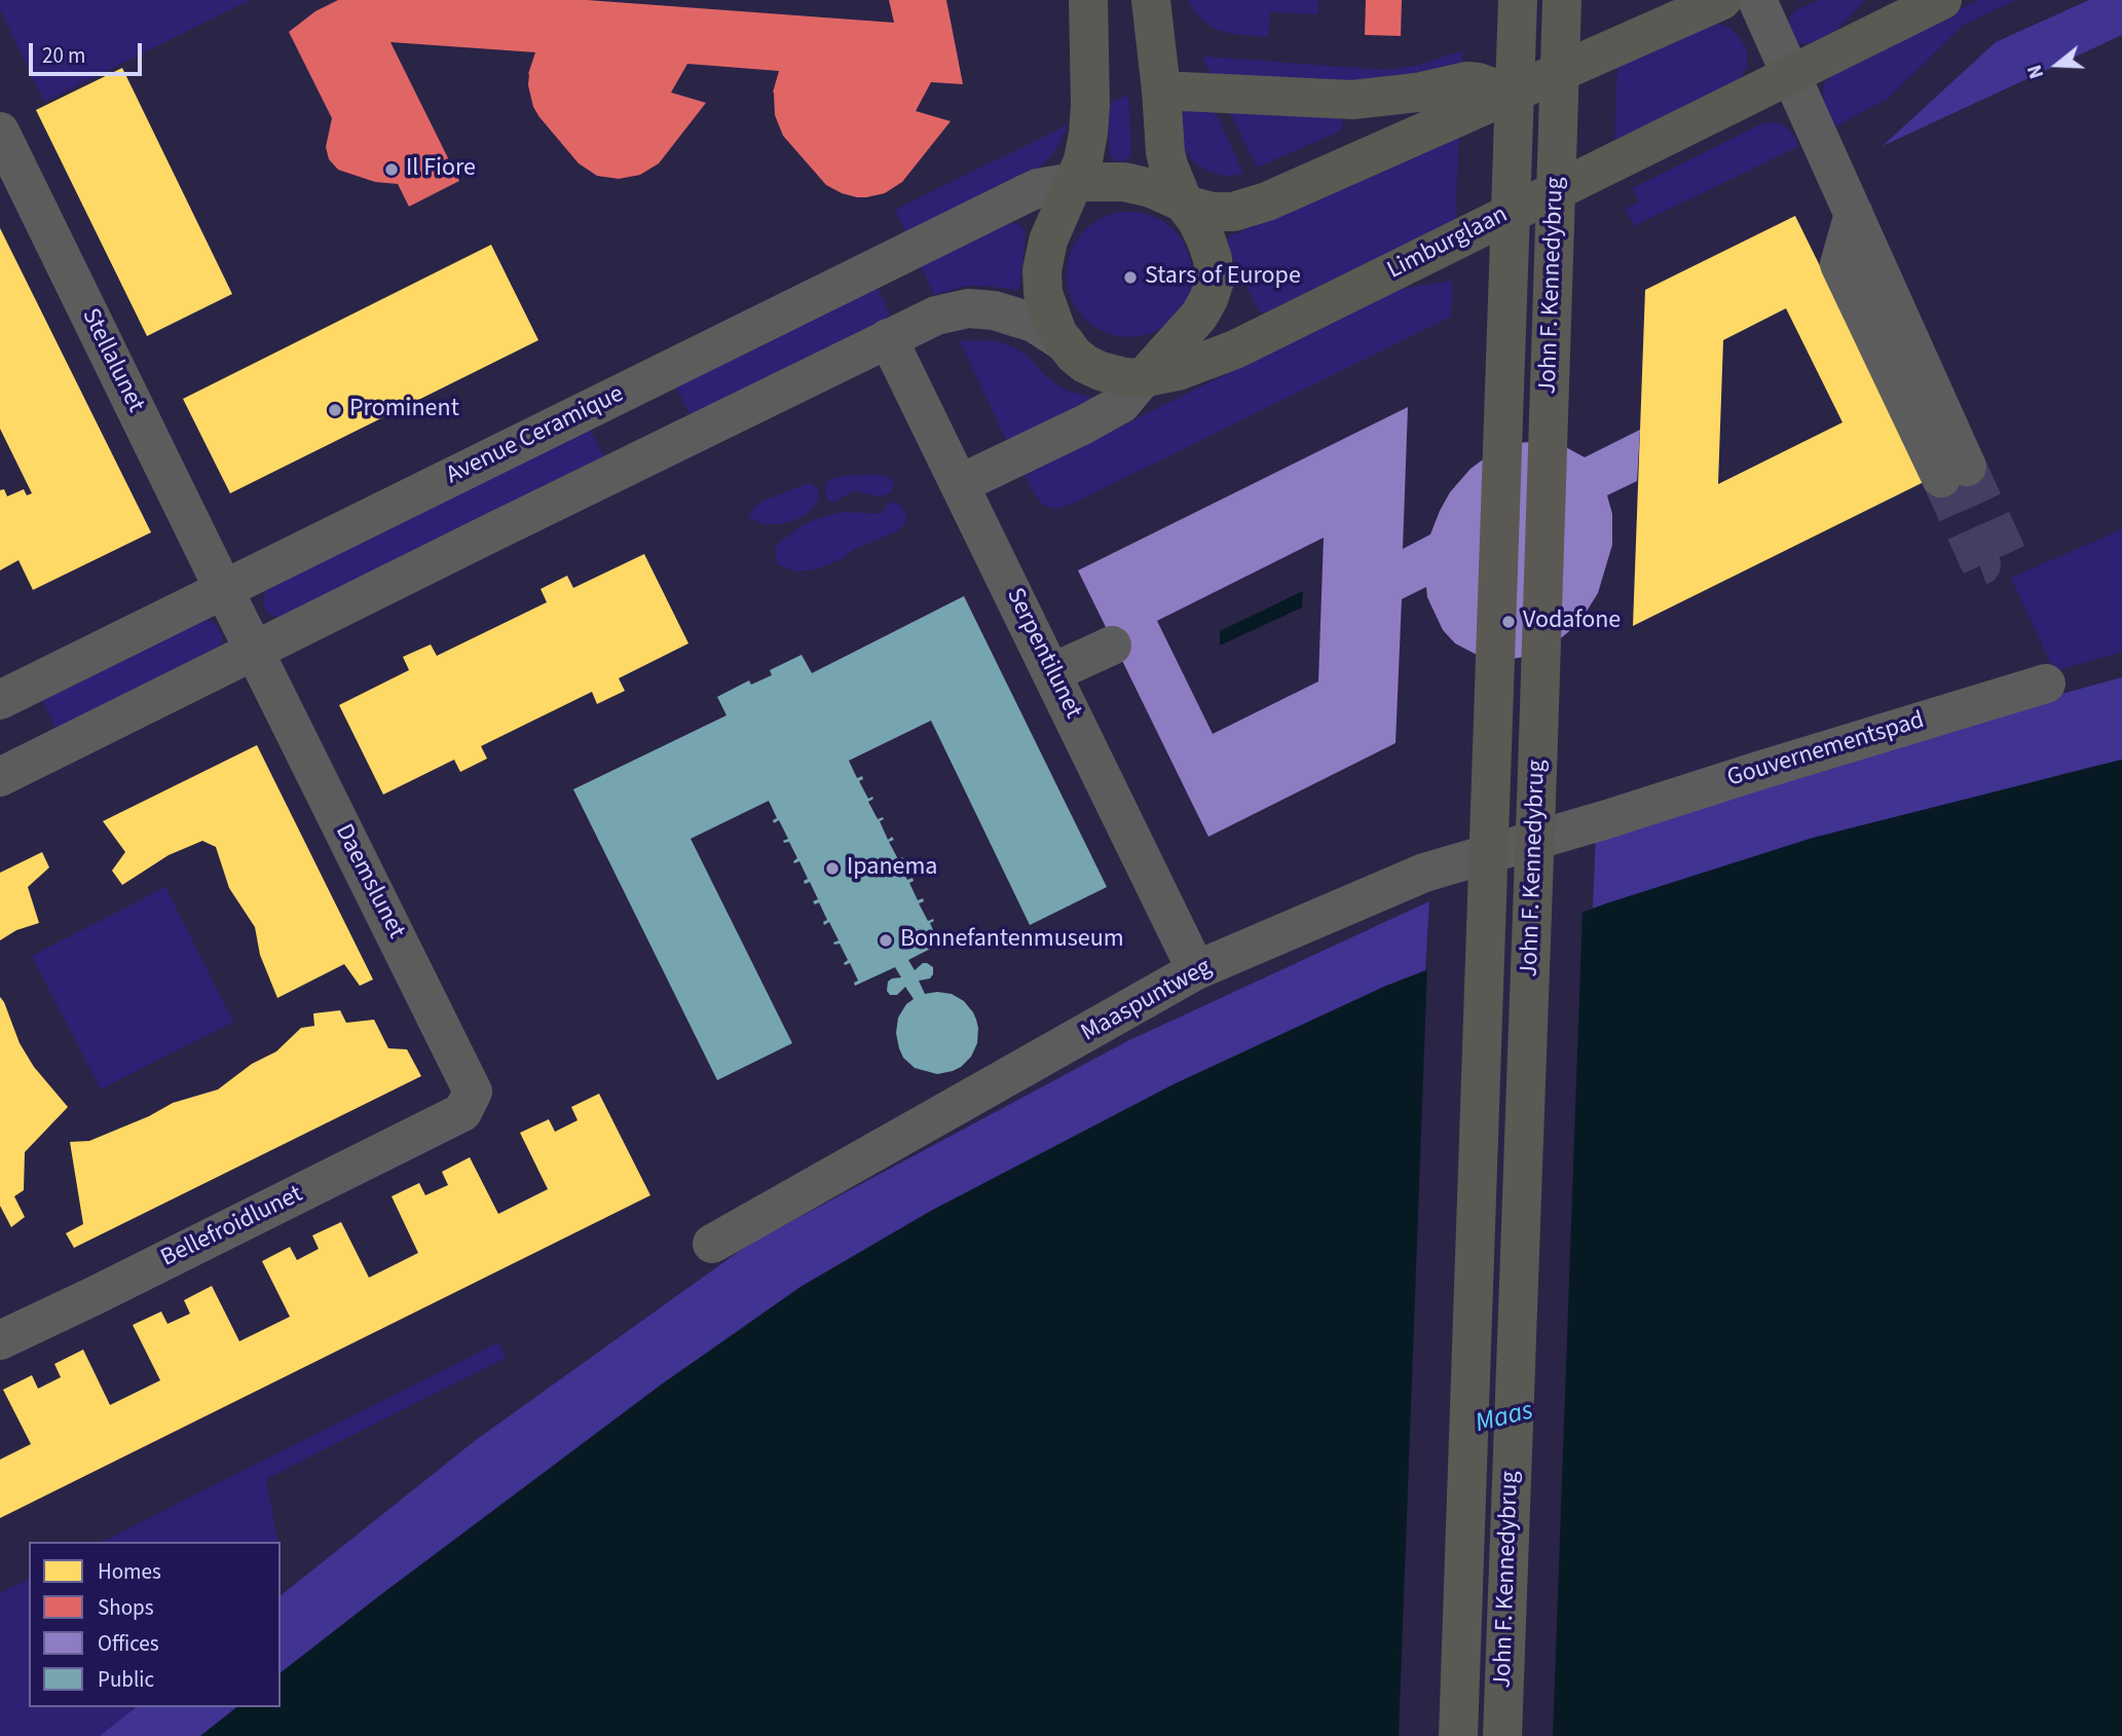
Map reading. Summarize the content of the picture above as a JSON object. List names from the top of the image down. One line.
{"streets":{"main road":["Limburglaan","John F. Kennedybrug"],"street":["Stellalunet","Avenue Ceramique","Serpentilunet","Gouvernementspad","Daemslunet","Maaspuntweg","Bellefroidlunet"]},"crossings":[["Limburglaan","Avenue Ceramique"],["Stellalunet","Avenue Ceramique"],["Stellalunet","Daemslunet"],["Serpentilunet","Maaspuntweg"],["Gouvernementspad","Maaspuntweg"],["Daemslunet","Bellefroidlunet"]],"water":["Maas"],"places":["Il Fiore","Stars of Europe","Prominent","Vodafone","Ipanema","Bonnefantenmuseum"],"legend":["Homes","Shops","Offices","Public"],"scale_bar":"20 m","north":"left"}
